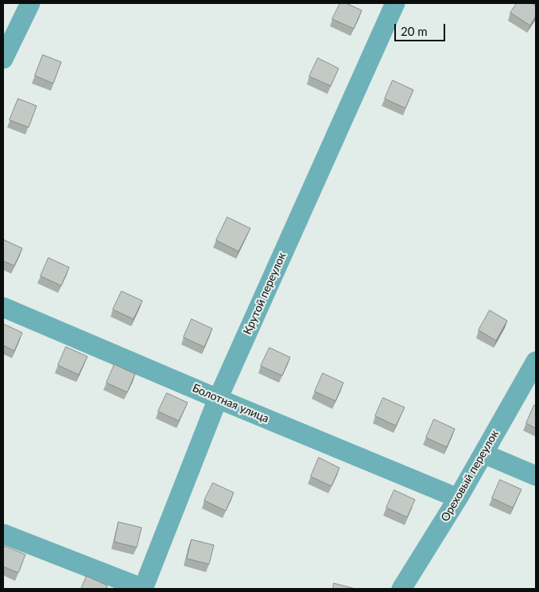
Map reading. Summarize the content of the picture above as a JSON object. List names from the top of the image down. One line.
{"streets":{"street":["Крутой переулок","Болотная улица","Ореховый переулок"]},"crossings":[["Крутой переулок","Болотная улица"],["Болотная улица","Ореховый переулок"]],"scale_bar":"20 m"}
